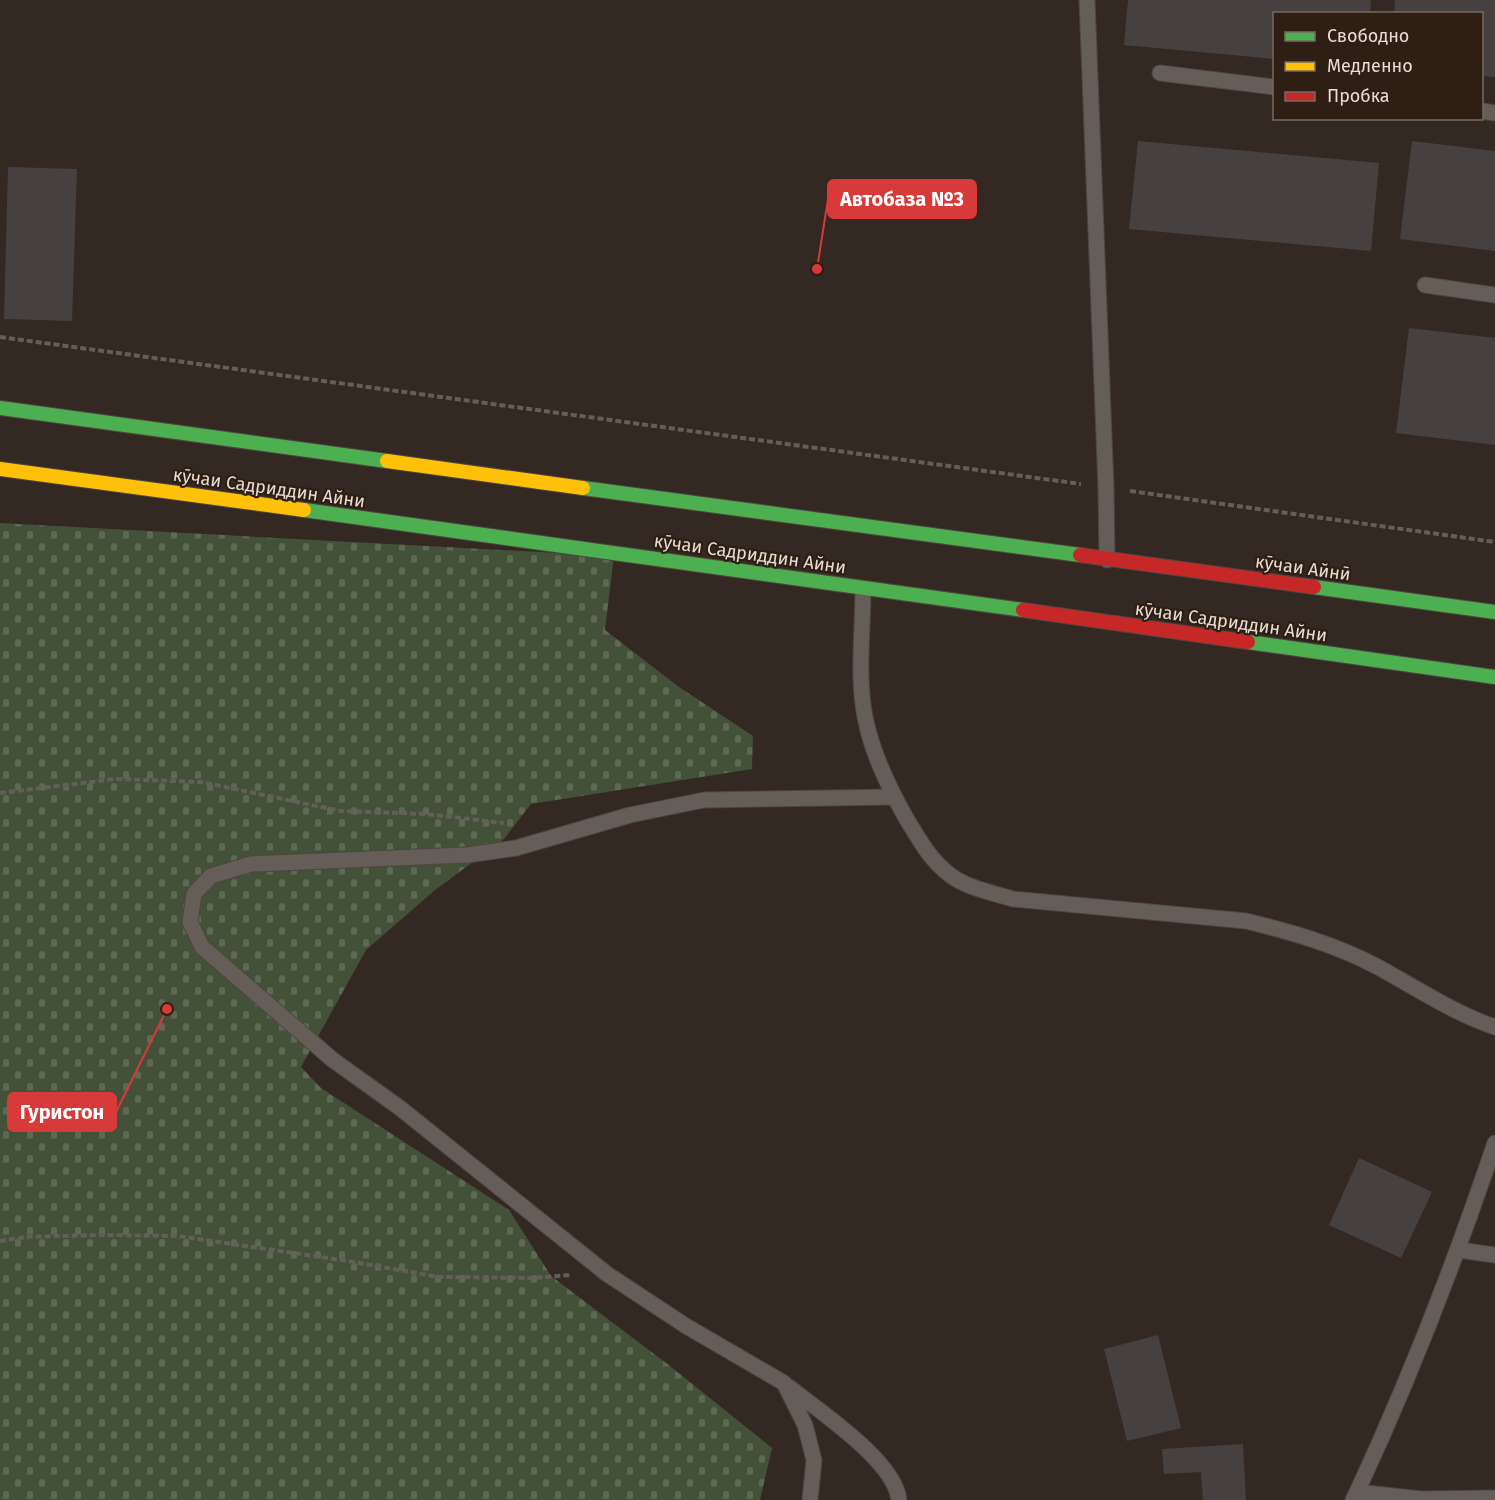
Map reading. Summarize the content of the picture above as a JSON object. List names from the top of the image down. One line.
{"streets":{"highway":["кӯчаи Садриддин Айни","кӯчаи Айнӣ"]},"places":["Автобаза №3","Гуристон"],"legend":["Свободно","Медленно","Пробка"]}
